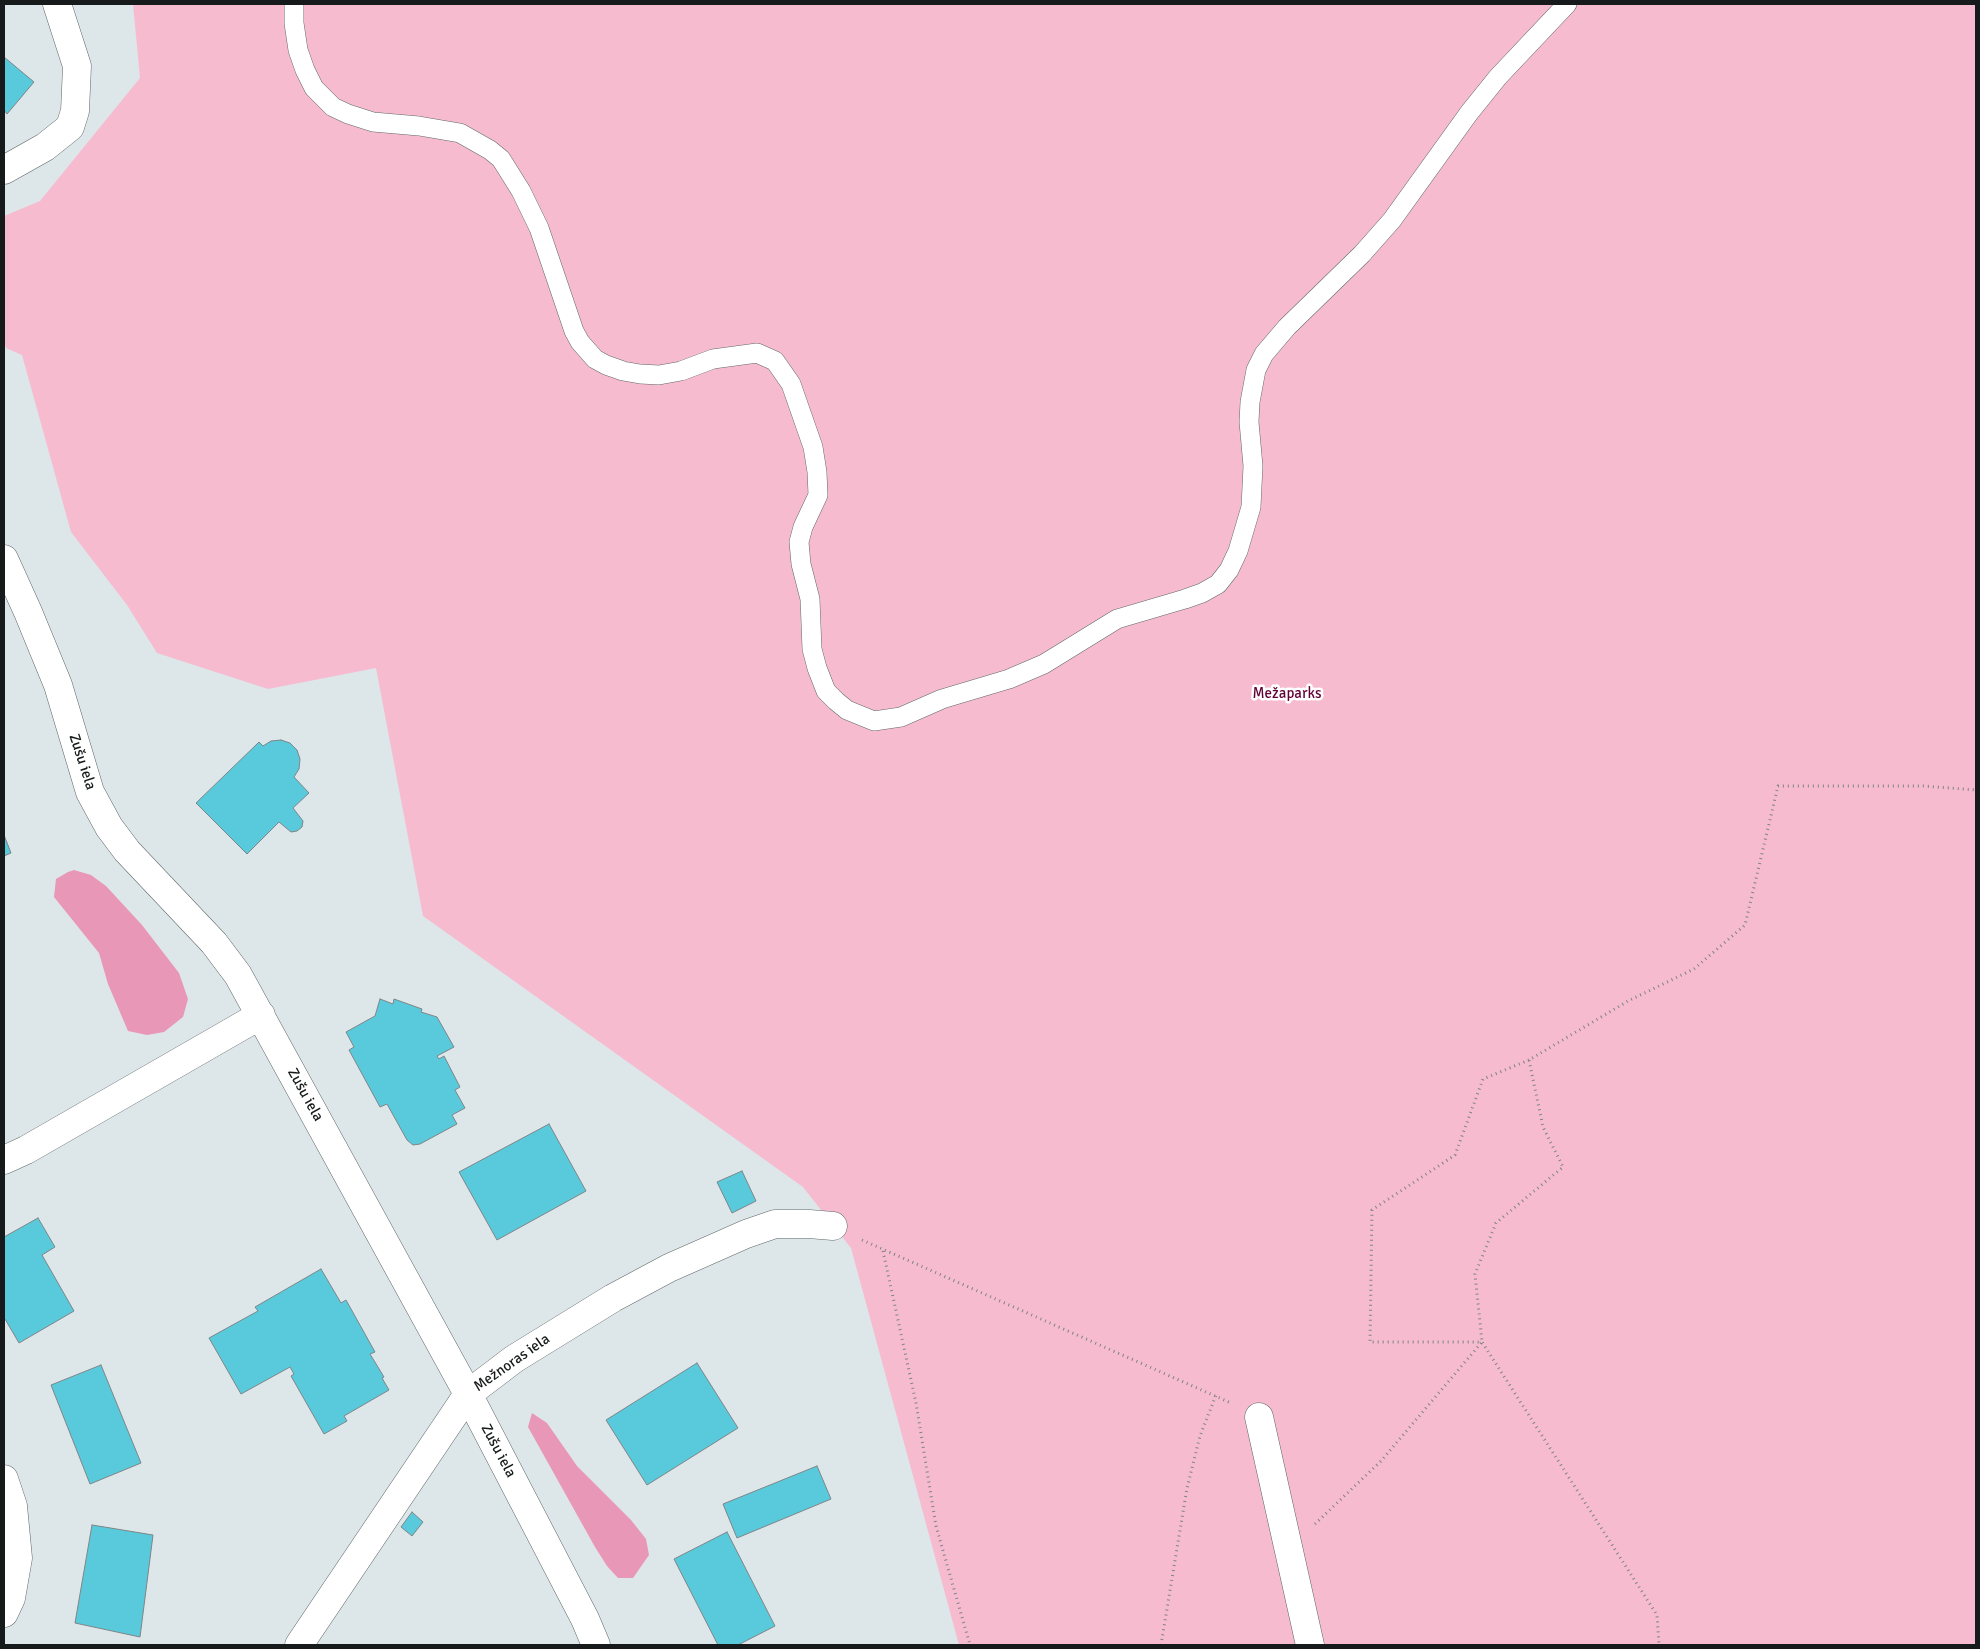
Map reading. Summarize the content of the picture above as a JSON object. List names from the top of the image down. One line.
{"streets":{"street":["Zušu iela","Mežnoras iela"]},"crossings":[["Zušu iela","Mežnoras iela"]],"parks":["Mežaparks"]}
